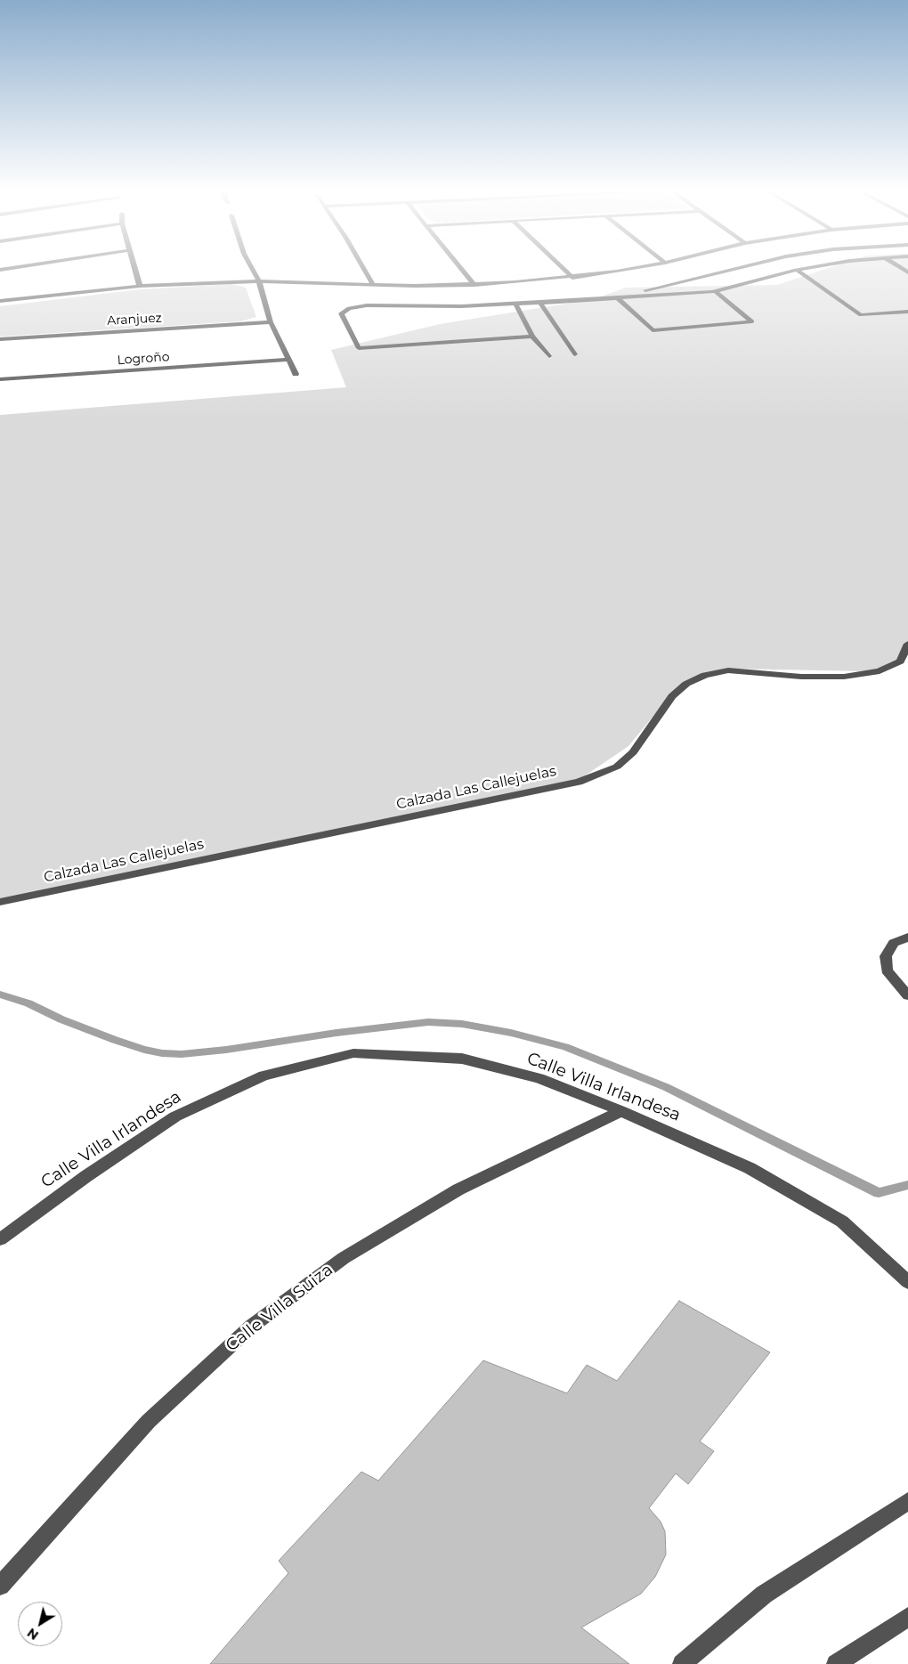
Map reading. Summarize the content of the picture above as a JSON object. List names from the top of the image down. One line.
{"streets":{"street":["Aranjuez","Logroño","Calzada Las Callejuelas","Calle Villa Irlandesa","Calle Villa Suiza"]},"crossings":[["Calle Villa Irlandesa","Calle Villa Suiza"]],"north":"bottom left"}
